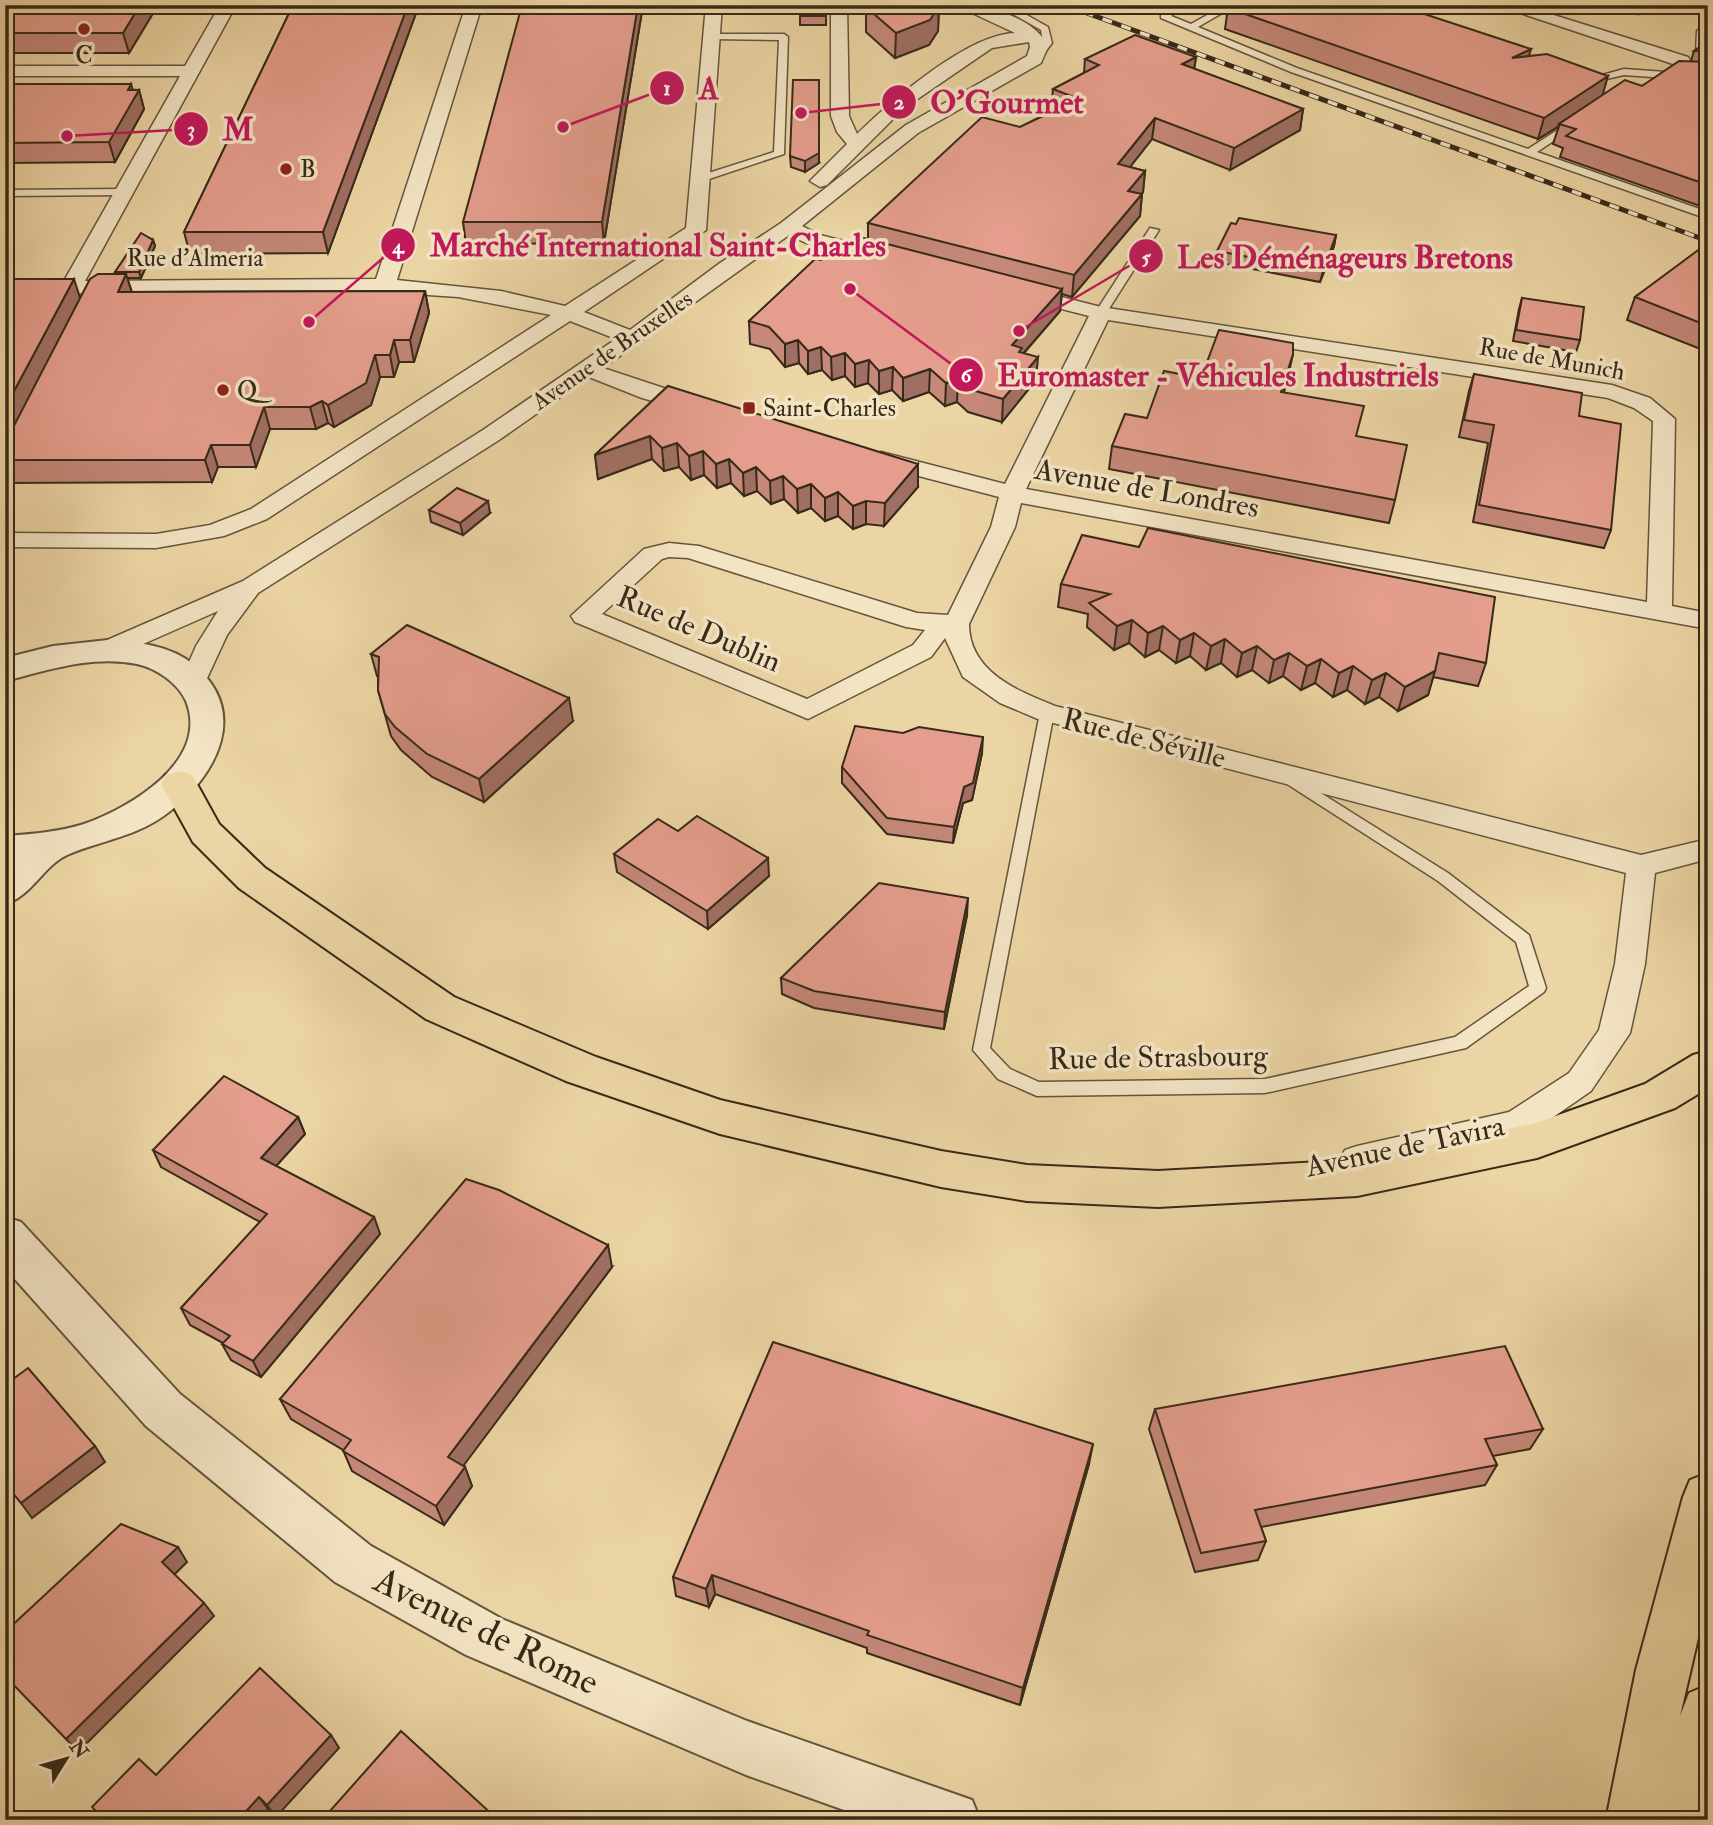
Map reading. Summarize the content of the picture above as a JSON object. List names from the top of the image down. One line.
{"streets":{"street":["Rue d'Almeria","Avenue de Bruxelles","Rue de Munich","Avenue de Londres","Rue de Dublin","Rue de Séville","Avenue de Tavira","Avenue de Rome"],"lane":["Rue de Strasbourg"]},"crossings":[["Rue d'Almeria","Avenue de Bruxelles"],["Rue de Munich","Avenue de Londres"],["Rue de Dublin","Rue de Séville"],["Rue de Séville","Rue de Strasbourg"],["Rue de Séville","Avenue de Tavira"]],"places":{"other":["C","O'Gourmet","A","M","B","Euromaster - Véhicules Industriels","Marché International Saint-Charles","Les Déménageurs Bretons","Q"],"transit":["Saint-Charles"]},"north":"top right"}
